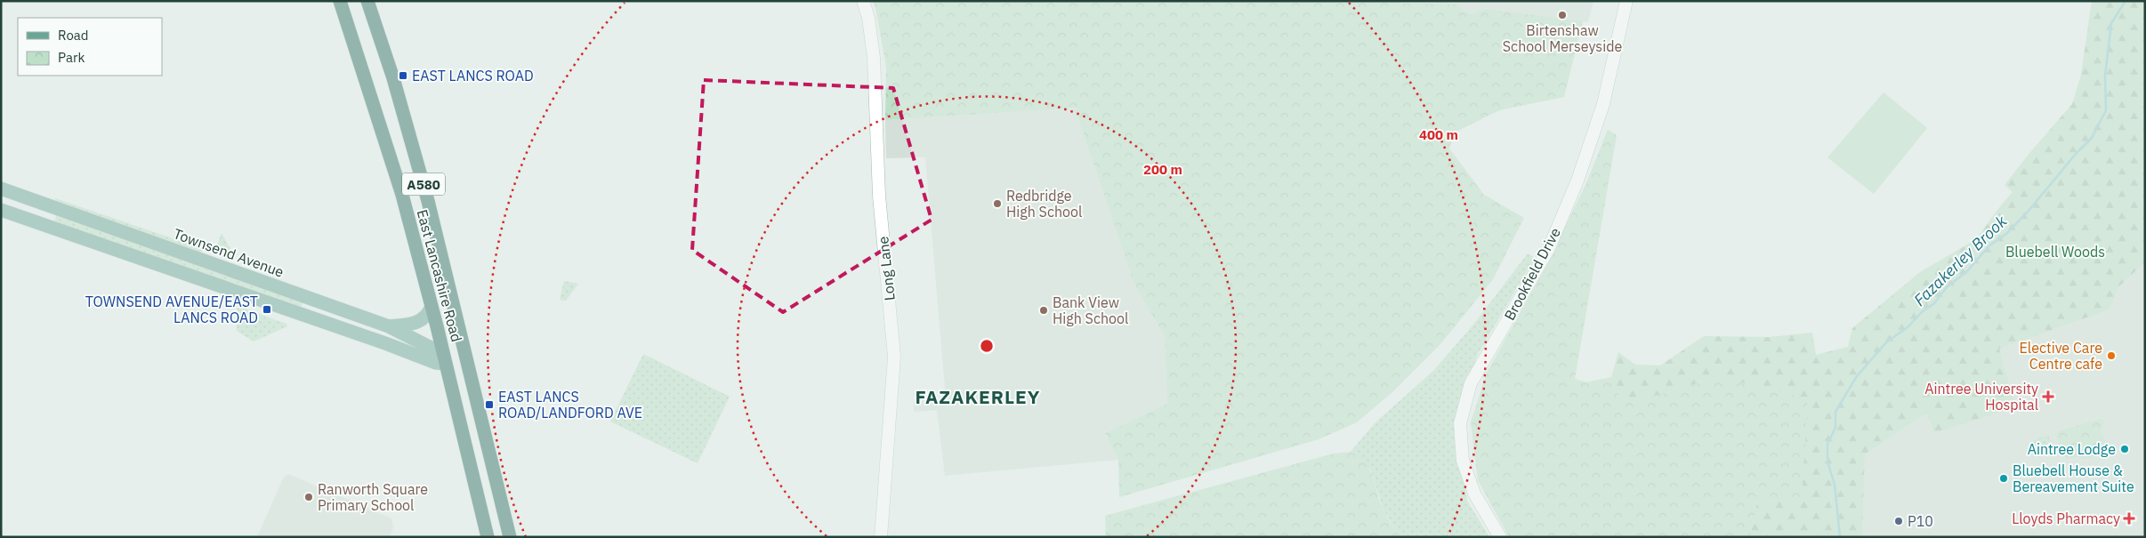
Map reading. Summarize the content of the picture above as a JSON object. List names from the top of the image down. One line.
{"streets":{"highway":["A580","East Lancashire Road"],"main road":["Townsend Avenue"],"street":["Long Lane","Brookfield Drive"]},"crossings":[["Townsend Avenue","East Lancashire Road"]],"districts":["FAZAKERLEY"],"water":["Fazakerley Brook"],"parks":["Bluebell Woods"],"places":{"other":["Birtenshaw School Merseyside","Redbridge High School","Bank View High School","Elective Care Centre cafe","Aintree Lodge","Bluebell House & Bereavement Suite","Ranworth Square Primary School","P10"],"transit":["EAST LANCS ROAD","TOWNSEND AVENUE/EAST LANCS ROAD","EAST LANCS ROAD/LANDFORD AVE"],"health":["Aintree University Hospital","Lloyds Pharmacy"]},"legend":["Road","Park"],"rings":["400 m","200 m"]}
